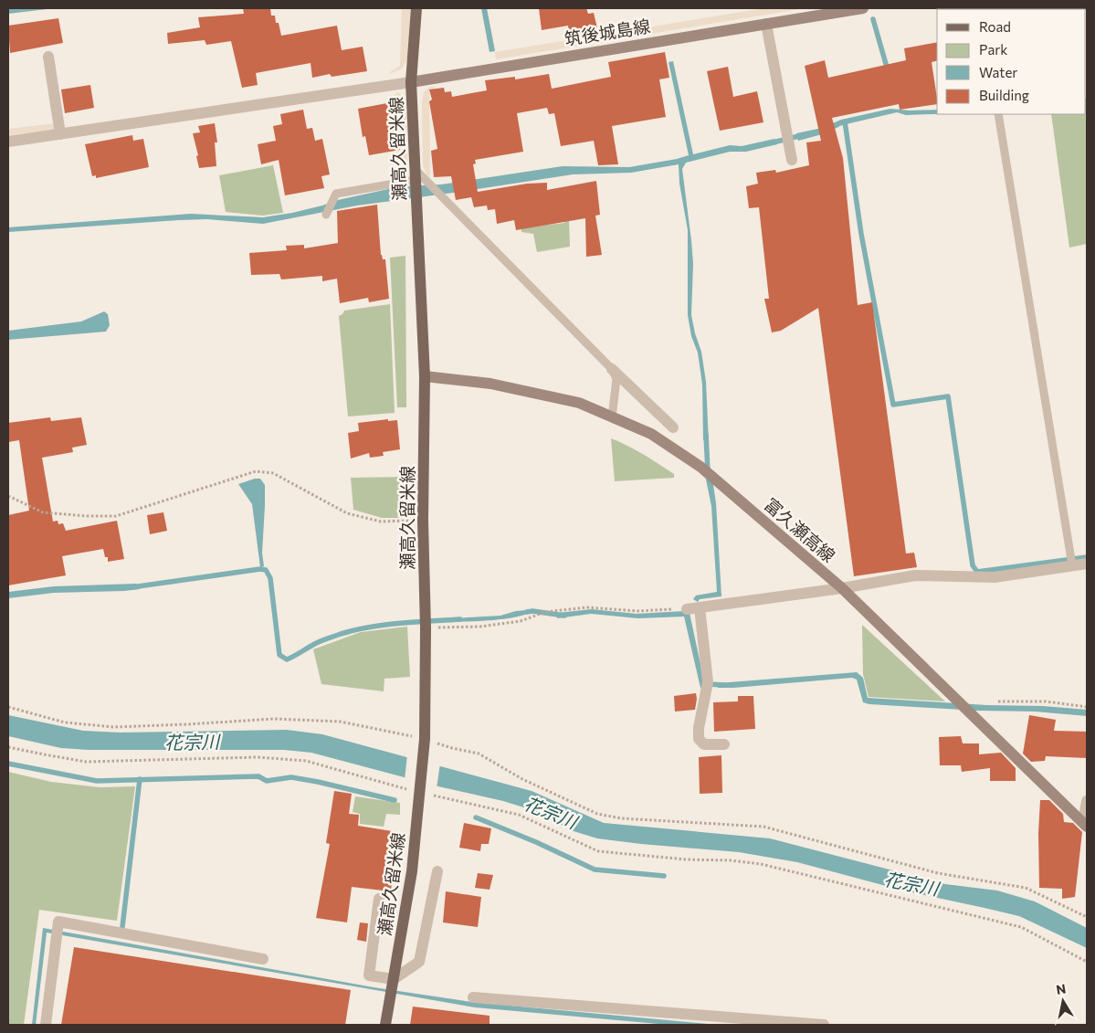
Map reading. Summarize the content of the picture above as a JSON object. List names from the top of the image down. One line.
{"streets":{"main road":["筑後城島線","瀬高久留米線","富久瀬高線"]},"crossings":[["筑後城島線","瀬高久留米線"],["瀬高久留米線","富久瀬高線"]],"water":["花宗川"],"legend":["Road","Park","Water","Building"],"north":"top"}
